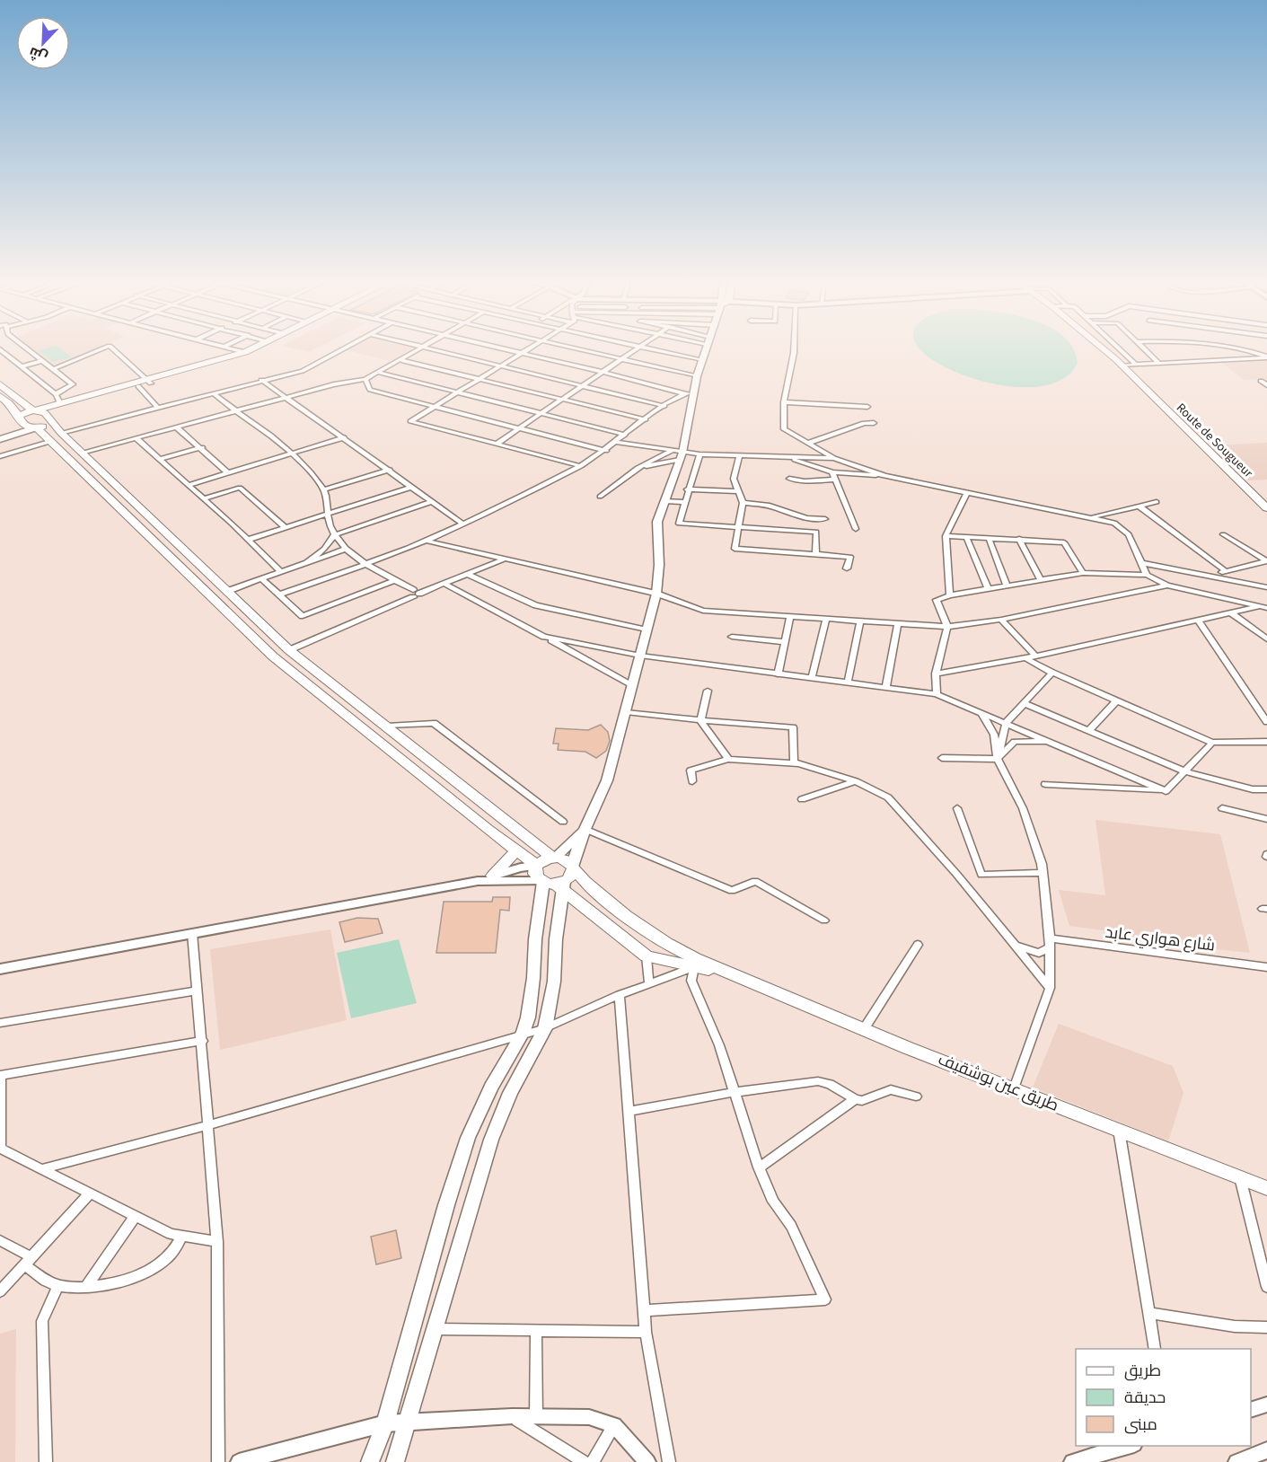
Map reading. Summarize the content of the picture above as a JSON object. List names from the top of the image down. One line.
{"streets":{"main road":["Route de Sougueur","طريق عين بوشقيف"],"street":["شارع هواري عابد"]},"legend":["طريق","حديقة","مبنى"],"north":"bottom left"}
